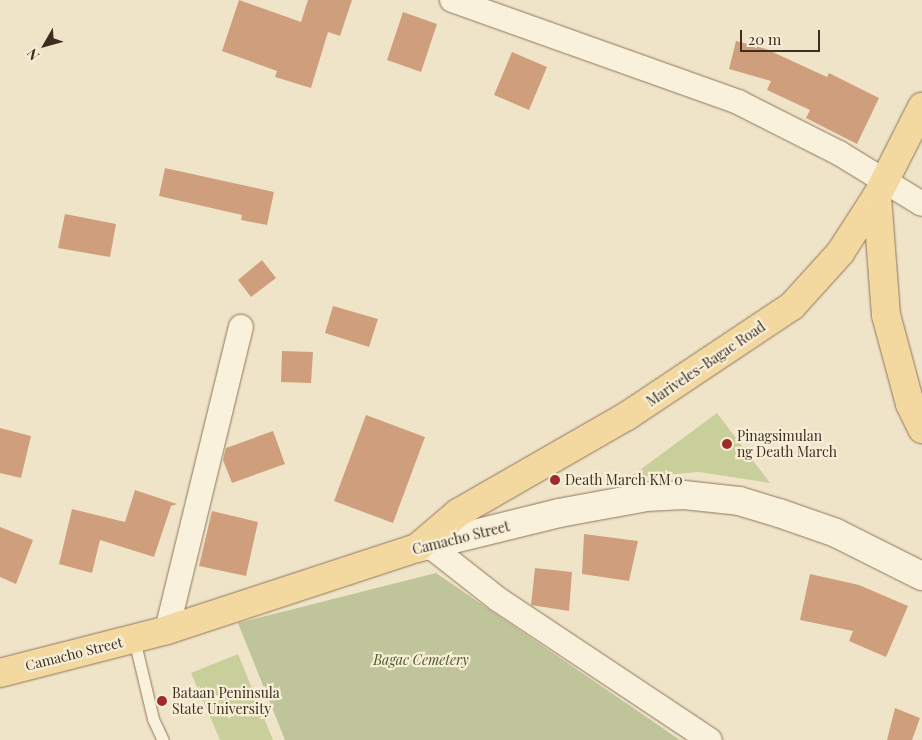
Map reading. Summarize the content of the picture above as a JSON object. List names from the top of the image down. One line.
{"streets":{"main road":["Mariveles-Bagac Road","Camacho Street"]},"crossings":[["Mariveles-Bagac Road","Camacho Street"]],"parks":["Bagac Cemetery"],"places":["Pinagsimulan ng Death March","Death March KM 0","Bataan Peninsula State University"],"scale_bar":"20 m","north":"bottom left"}
